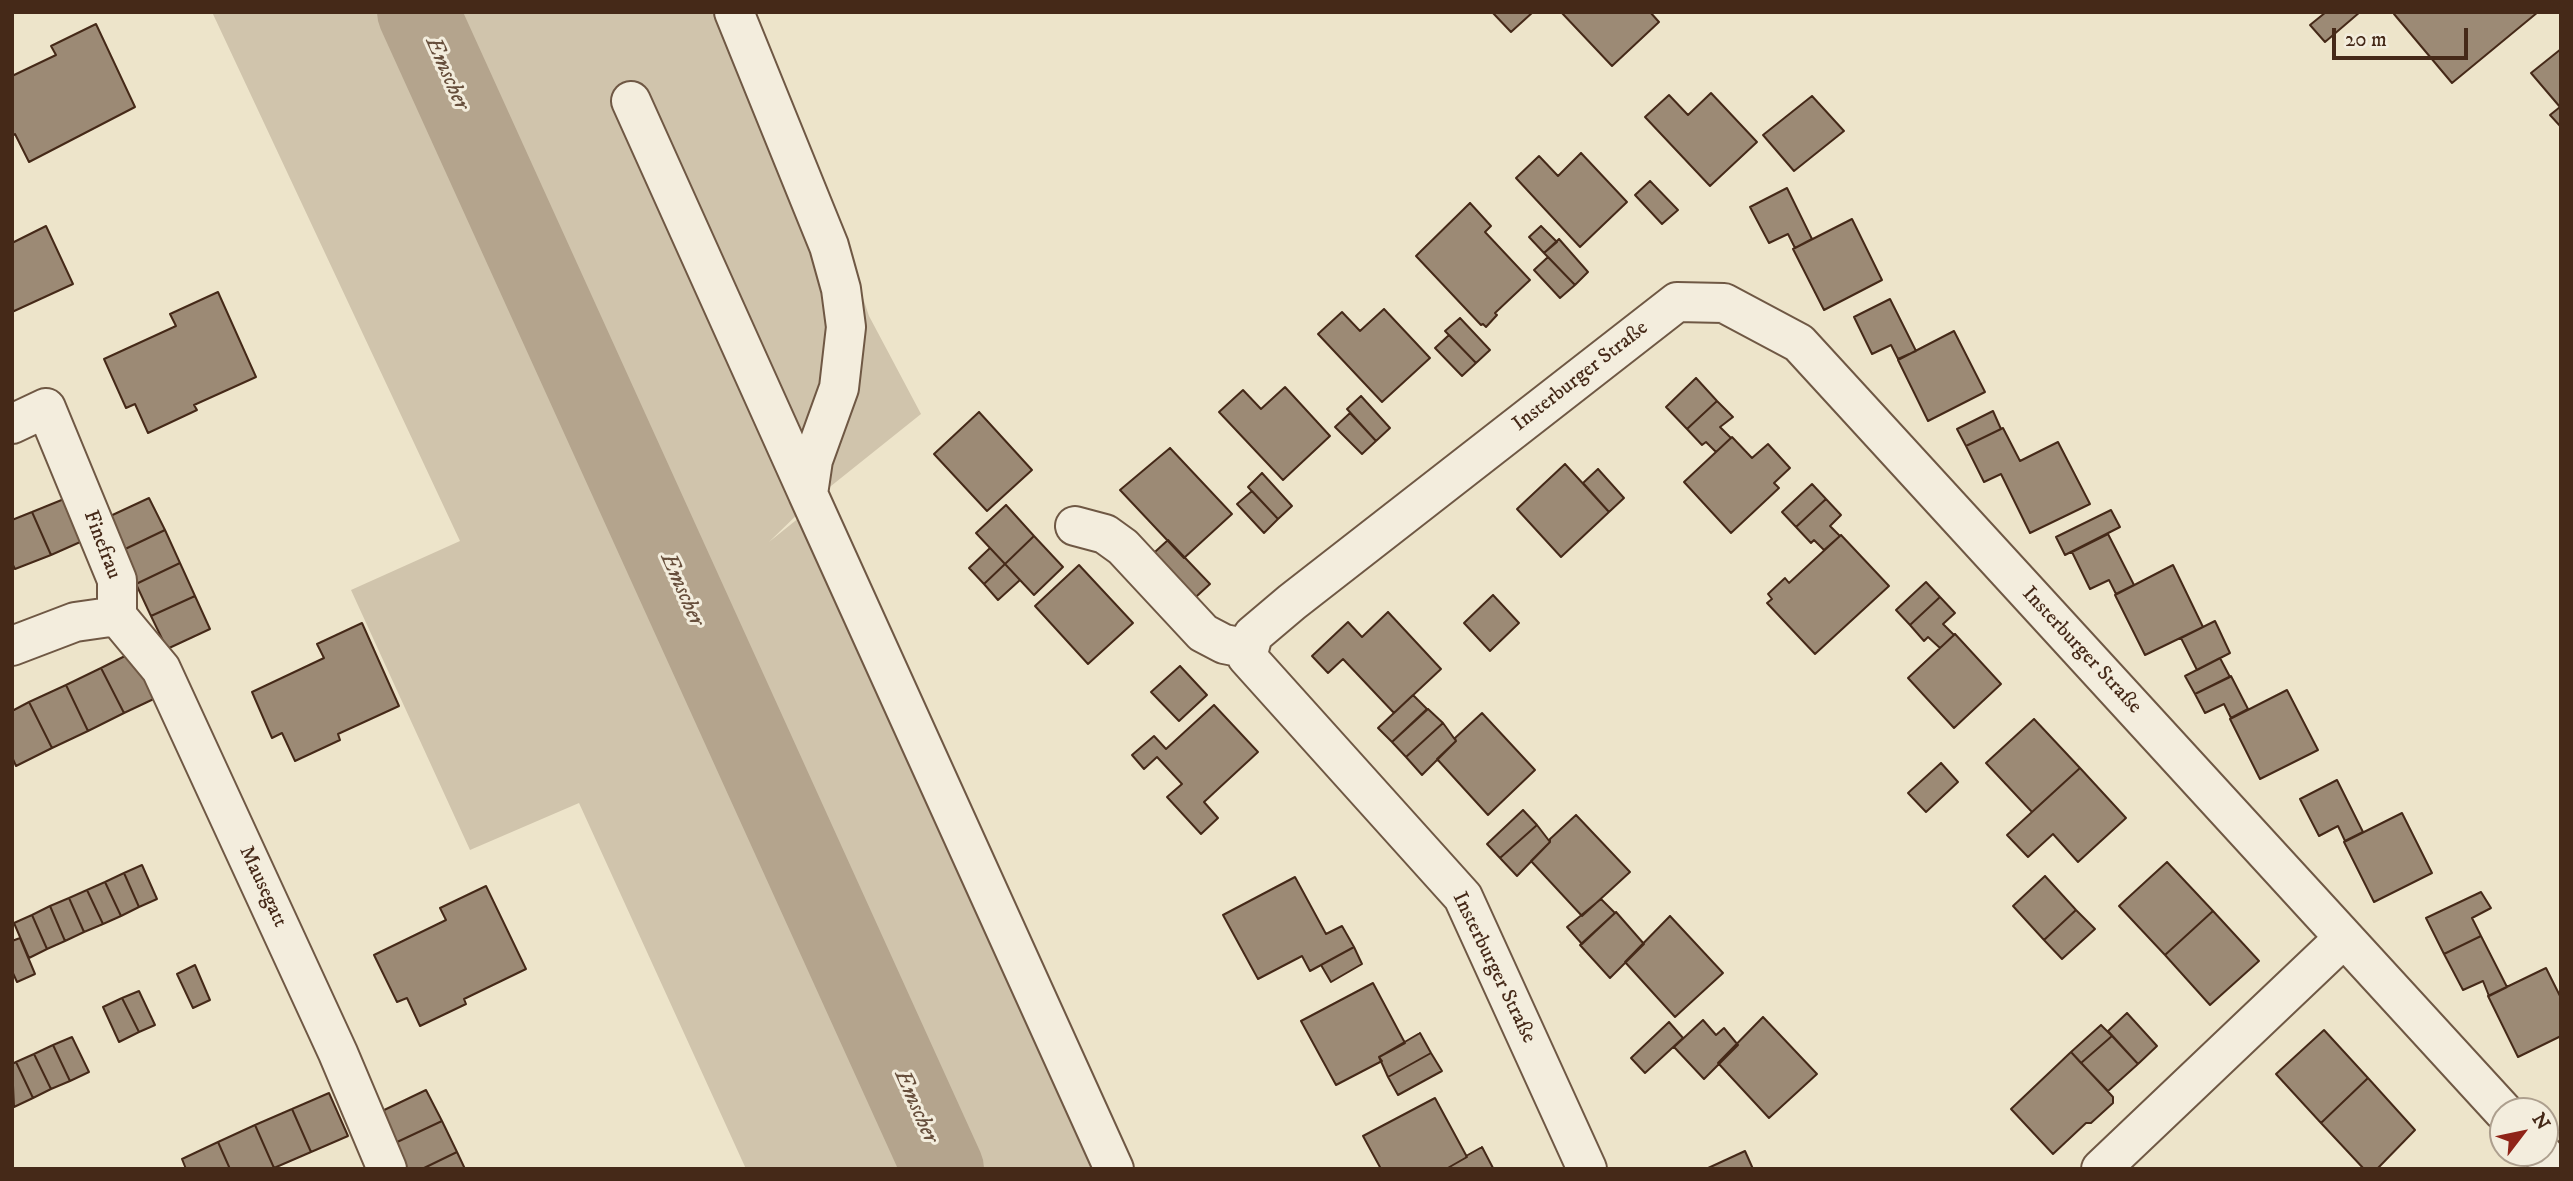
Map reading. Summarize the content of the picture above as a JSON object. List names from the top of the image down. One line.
{"streets":{"street":["Insterburger Straße","Finefrau","Mausegatt"]},"crossings":[["Finefrau","Mausegatt"]],"water":["Emscher"],"scale_bar":"20 m","north":"top right"}
